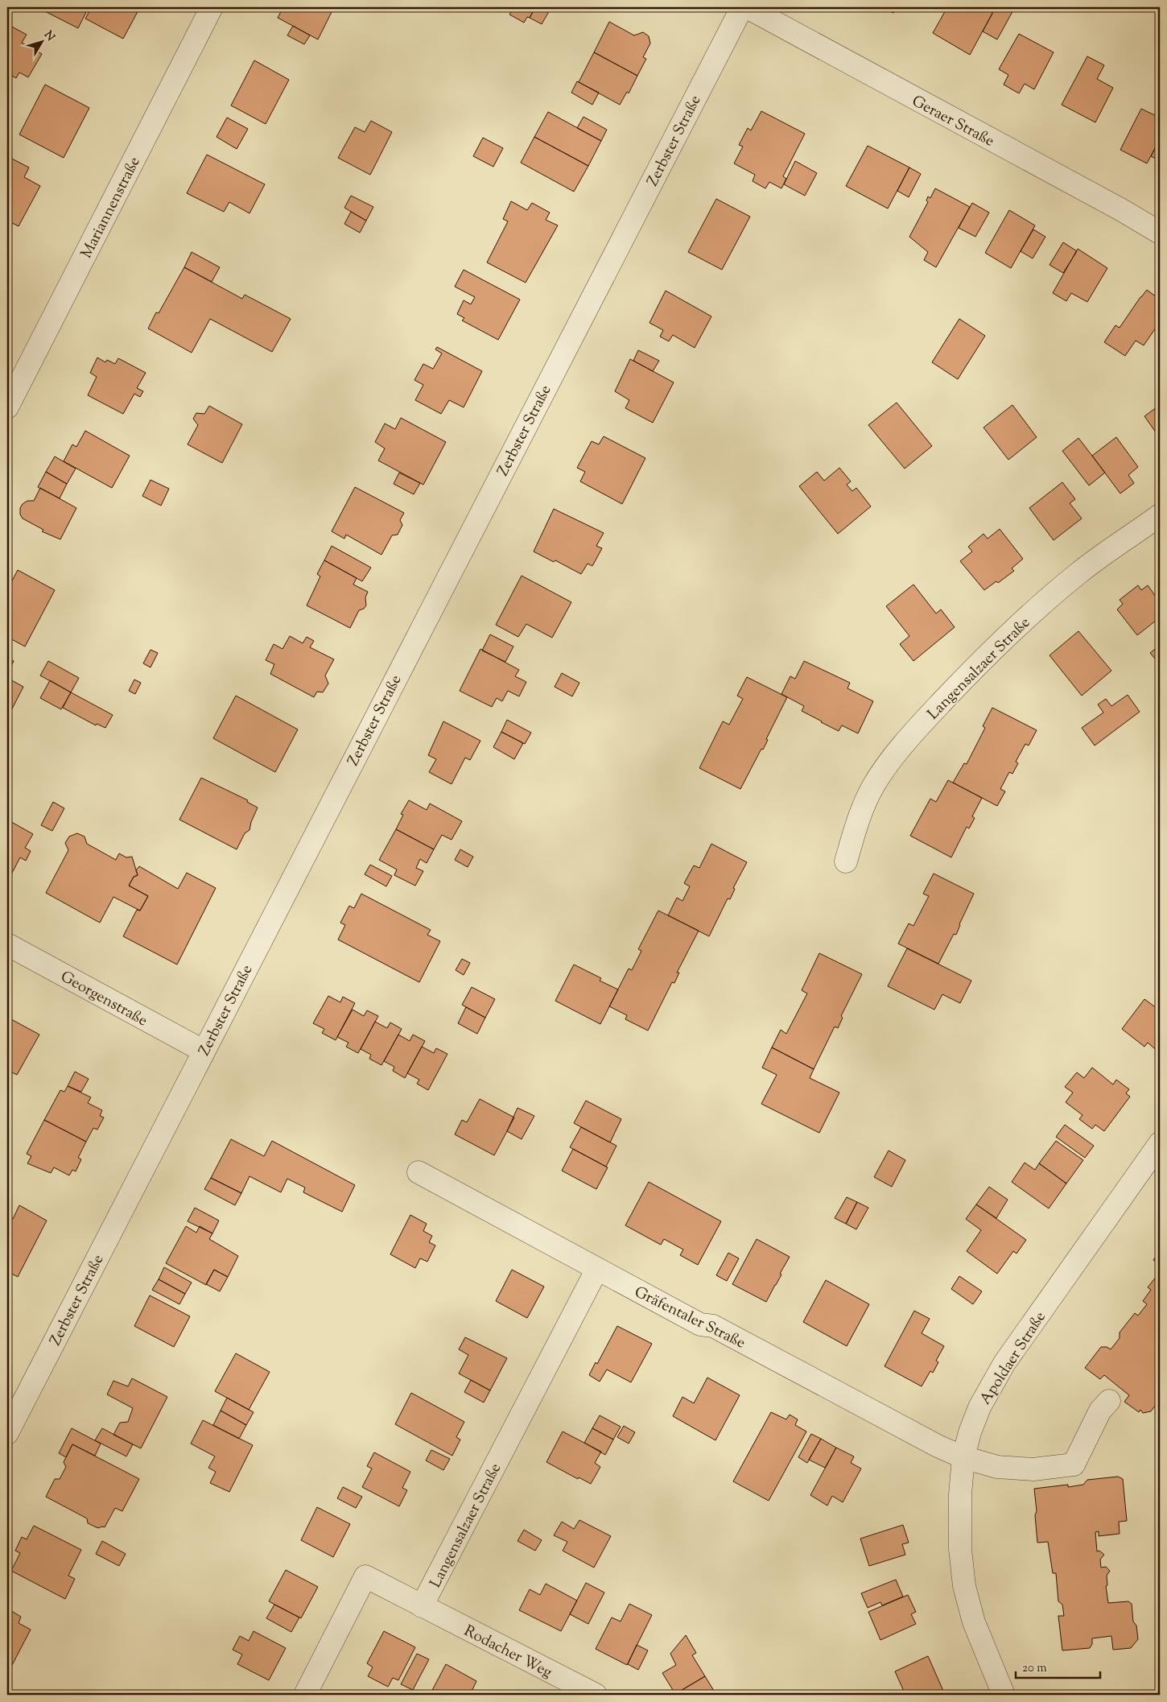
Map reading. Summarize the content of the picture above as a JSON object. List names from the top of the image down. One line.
{"streets":{"street":["Geraer Straße","Zerbster Straße","Mariannenstraße","Langensalzaer Straße","Georgenstraße","Gräfentaler Straße","Apoldaer Straße","Rodacher Weg"]},"crossings":[["Zerbster Straße","Georgenstraße"],["Langensalzaer Straße","Gräfentaler Straße"],["Langensalzaer Straße","Rodacher Weg"],["Gräfentaler Straße","Apoldaer Straße"]],"scale_bar":"20 m","north":"top right"}
